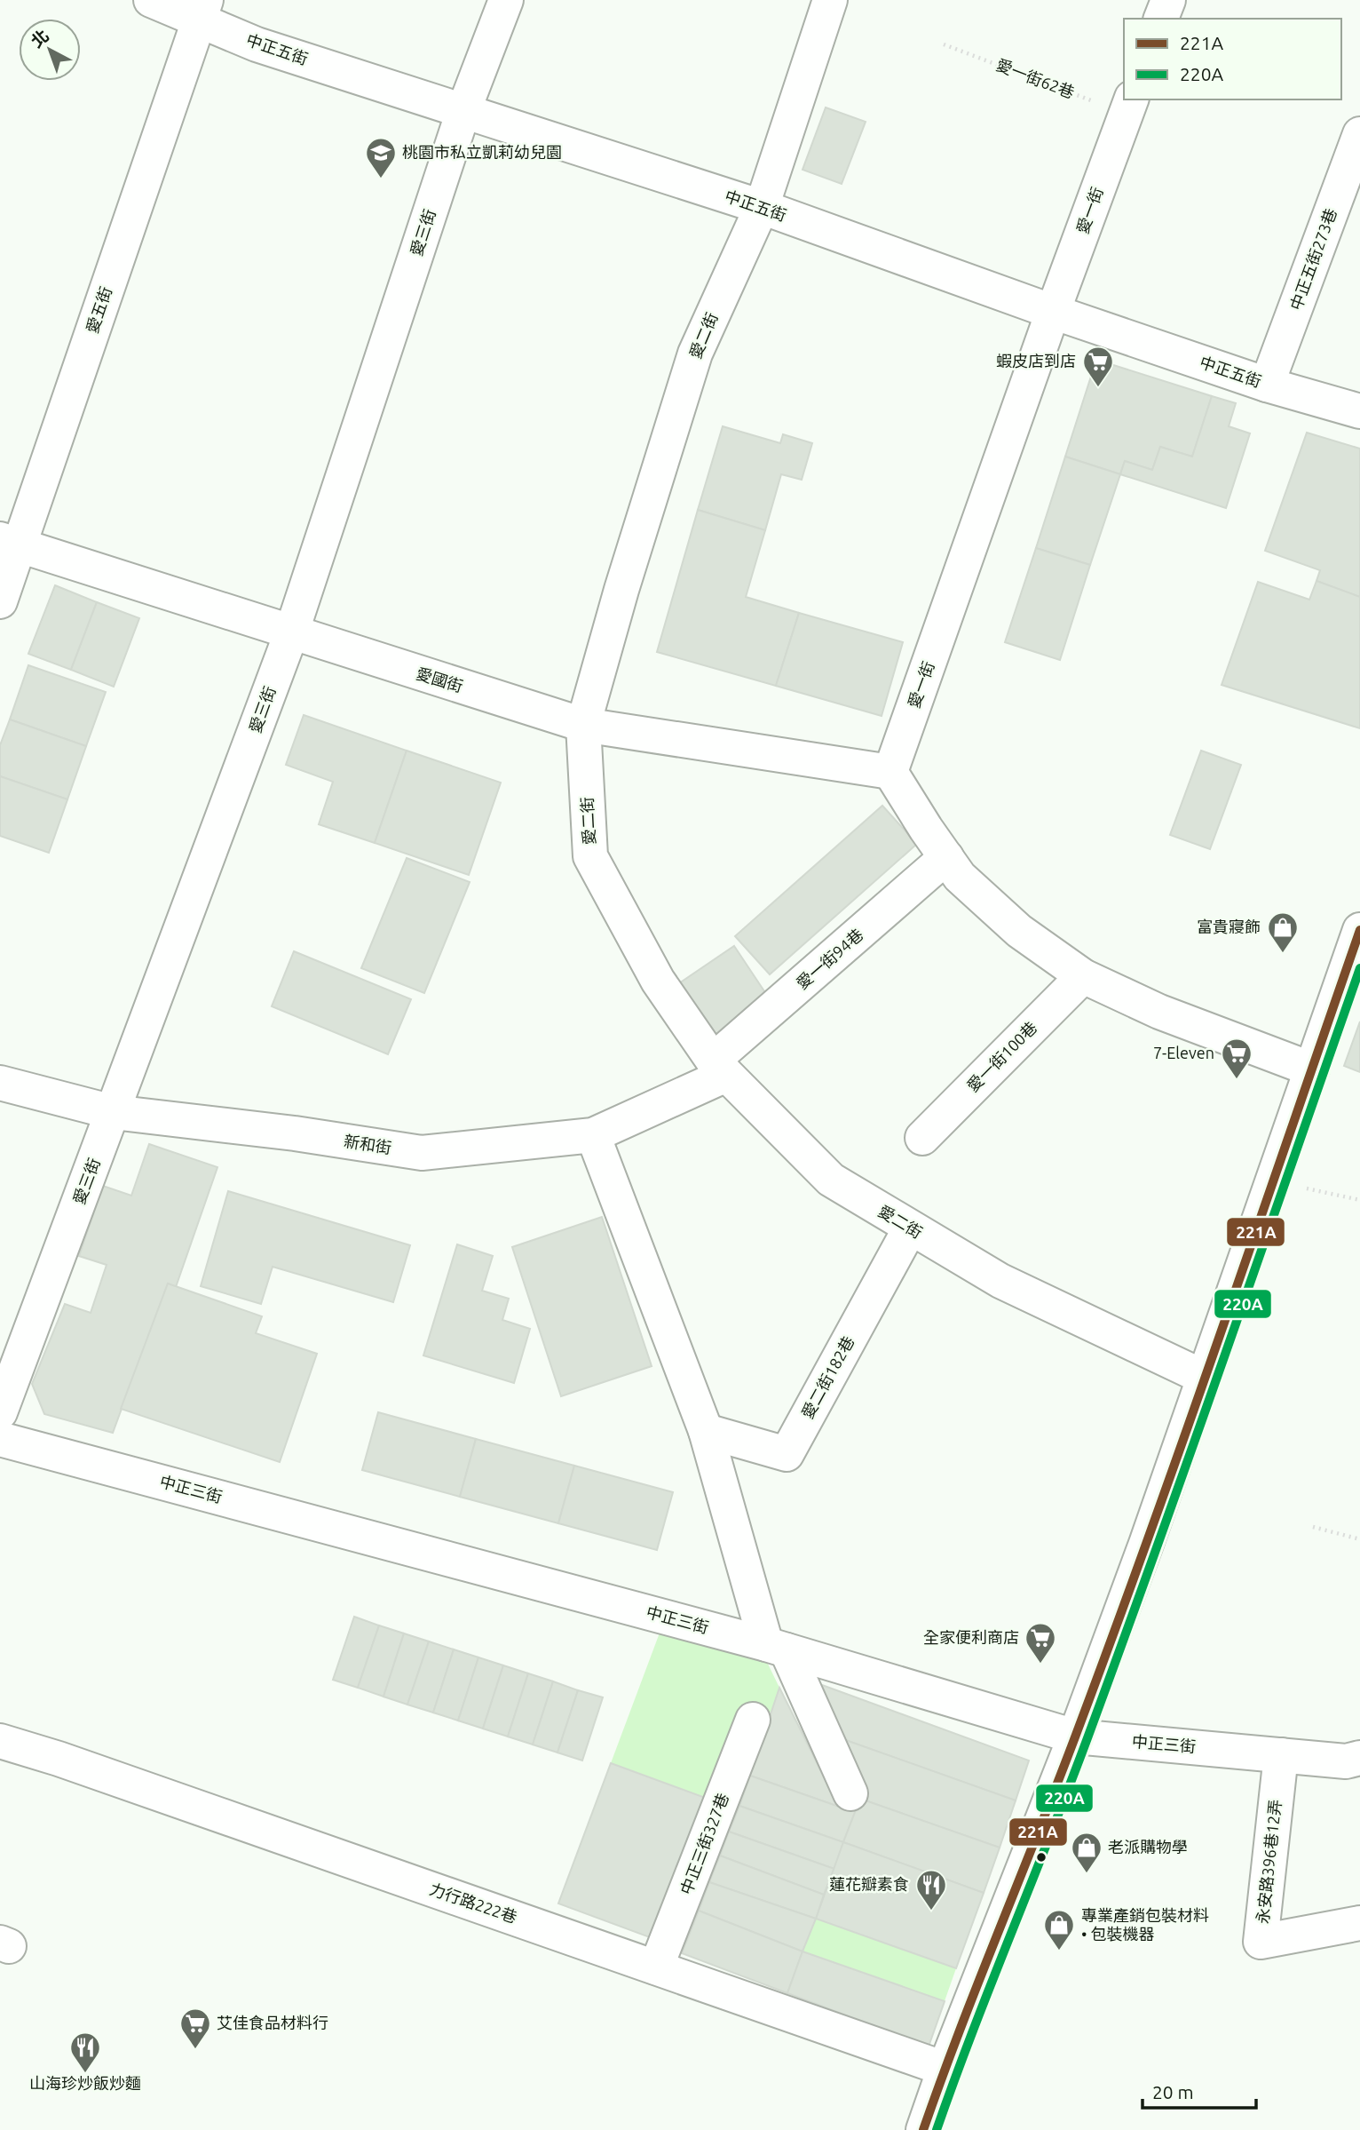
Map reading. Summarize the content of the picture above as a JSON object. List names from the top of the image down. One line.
{"streets":{"street":["中正五街","愛一街","愛三街","中正五街273巷","愛五街","愛二街","愛國街","愛一街94巷","愛一街100巷","新和街","愛二街182巷","中正三街","中正三街327巷","永安路396巷12弄","力行路222巷"],"path":["愛一街62巷"]},"crossings":[["中正五街","愛一街"],["中正五街","愛三街"],["中正五街","中正五街273巷"],["中正五街","愛五街"],["中正五街","愛二街"],["愛一街62巷","愛一街"],["愛一街","愛國街"],["愛三街","愛國街"],["愛三街","新和街"],["愛五街","愛國街"],["愛二街","愛國街"],["愛二街","愛一街94巷"],["愛二街","新和街"],["愛二街","愛二街182巷"],["愛一街94巷","新和街"],["中正三街","永安路396巷12弄"],["中正三街327巷","力行路222巷"]],"places":{"school or university":["桃園市私立凱莉幼兒園"],"supermarket":["蝦皮店到店","7-Eleven","全家便利商店","艾佳食品材料行"],"shop":["富貴寢飾","老派購物學","專業產銷包裝材料 • 包裝機器"],"restaurant":["蓮花瓣素食","山海珍炒飯炒麵"]},"lines":["transit line 221A","transit line 220A"],"legend":["221A","220A"],"scale_bar":"20 m","north":"top left"}
